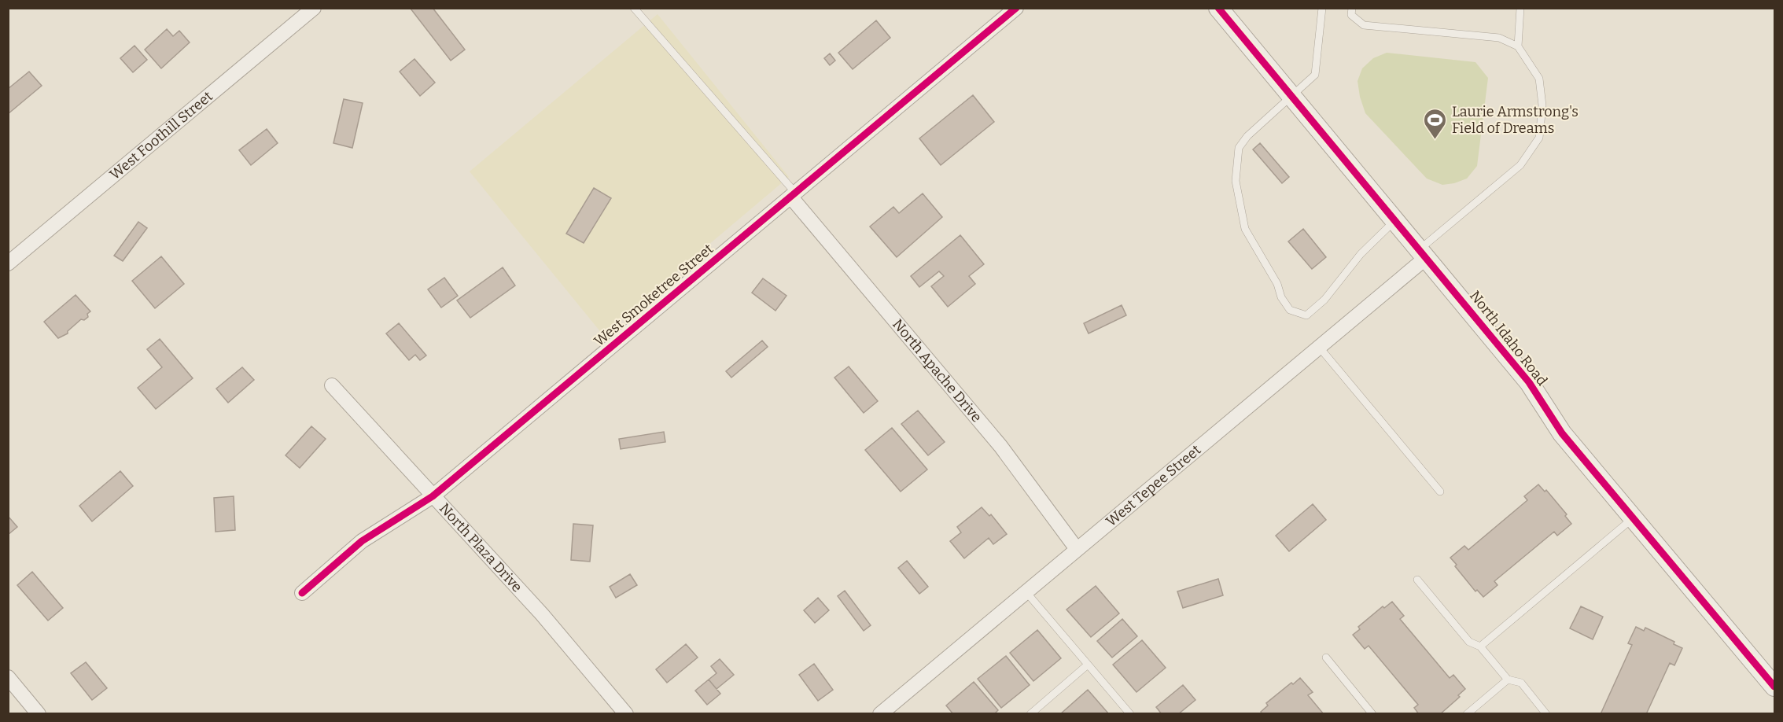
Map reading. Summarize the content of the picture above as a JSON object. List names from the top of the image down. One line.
{"streets":{"street":["West Foothill Street","West Smoketree Street","North Idaho Road","North Apache Drive","West Tepee Street","North Plaza Drive"]},"crossings":[["West Smoketree Street","North Apache Drive"],["West Smoketree Street","North Plaza Drive"],["North Idaho Road","West Tepee Street"],["North Apache Drive","West Tepee Street"]],"places":{"sports":["Laurie Armstrong's Field of Dreams"]}}
